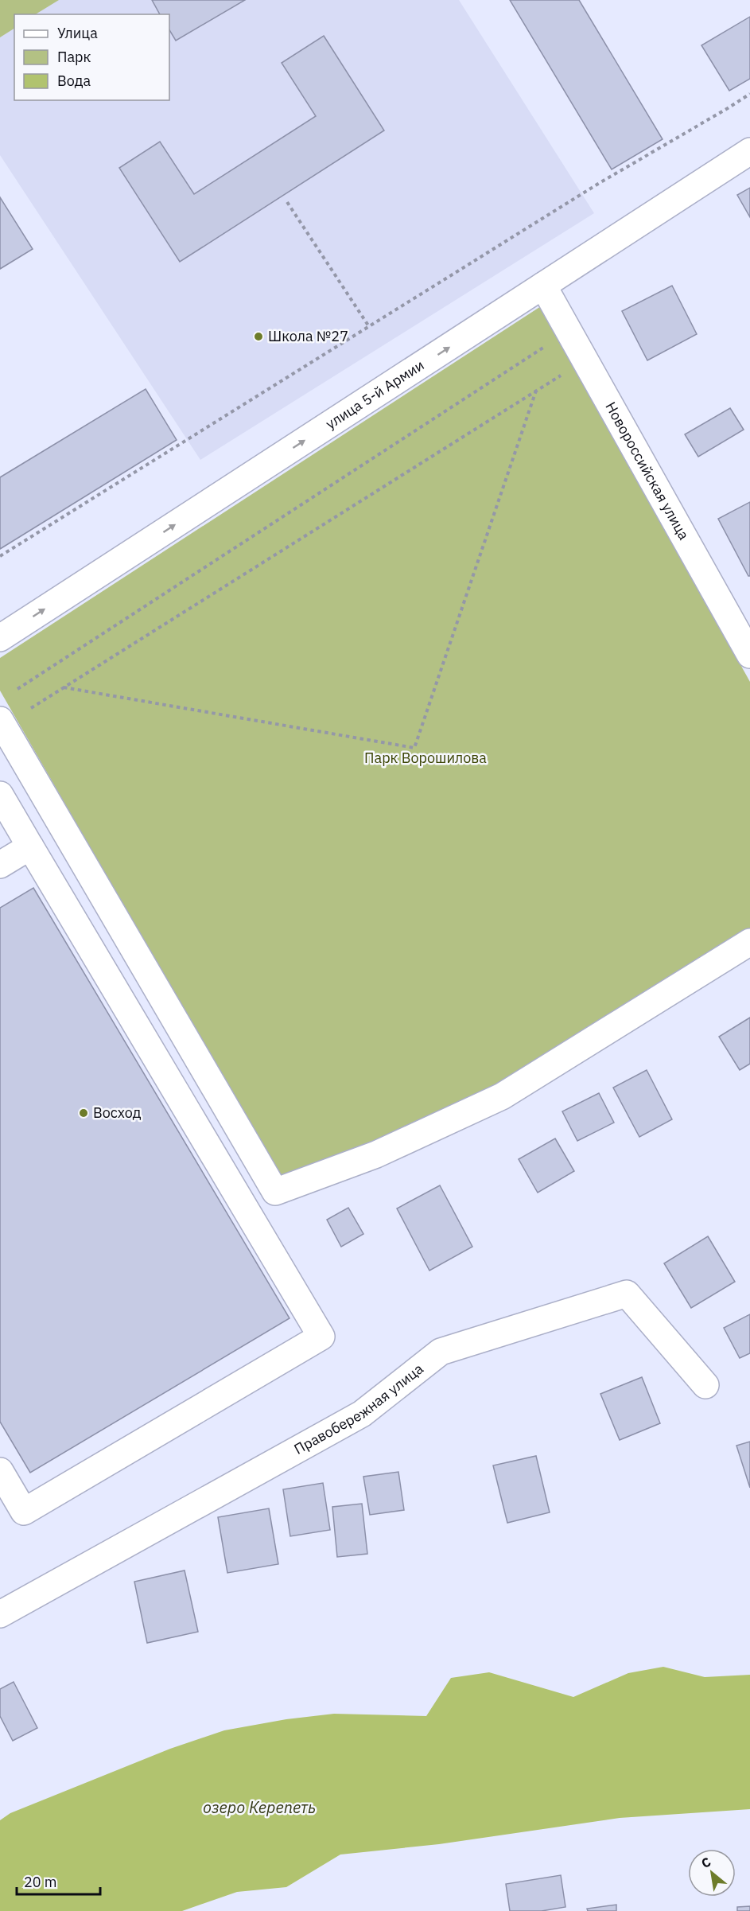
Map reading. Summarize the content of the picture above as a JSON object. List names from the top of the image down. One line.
{"streets":{"street":["улица 5-й Армии","Новороссийская улица","Правобережная улица"]},"crossings":[["улица 5-й Армии","Новороссийская улица"]],"one_way":["улица 5-й Армии"],"water":["озеро Керепеть"],"parks":["Парк Ворошилова"],"places":["Школа №27","Восход"],"legend":["Улица","Парк","Вода"],"scale_bar":"20 m","north":"top left"}
